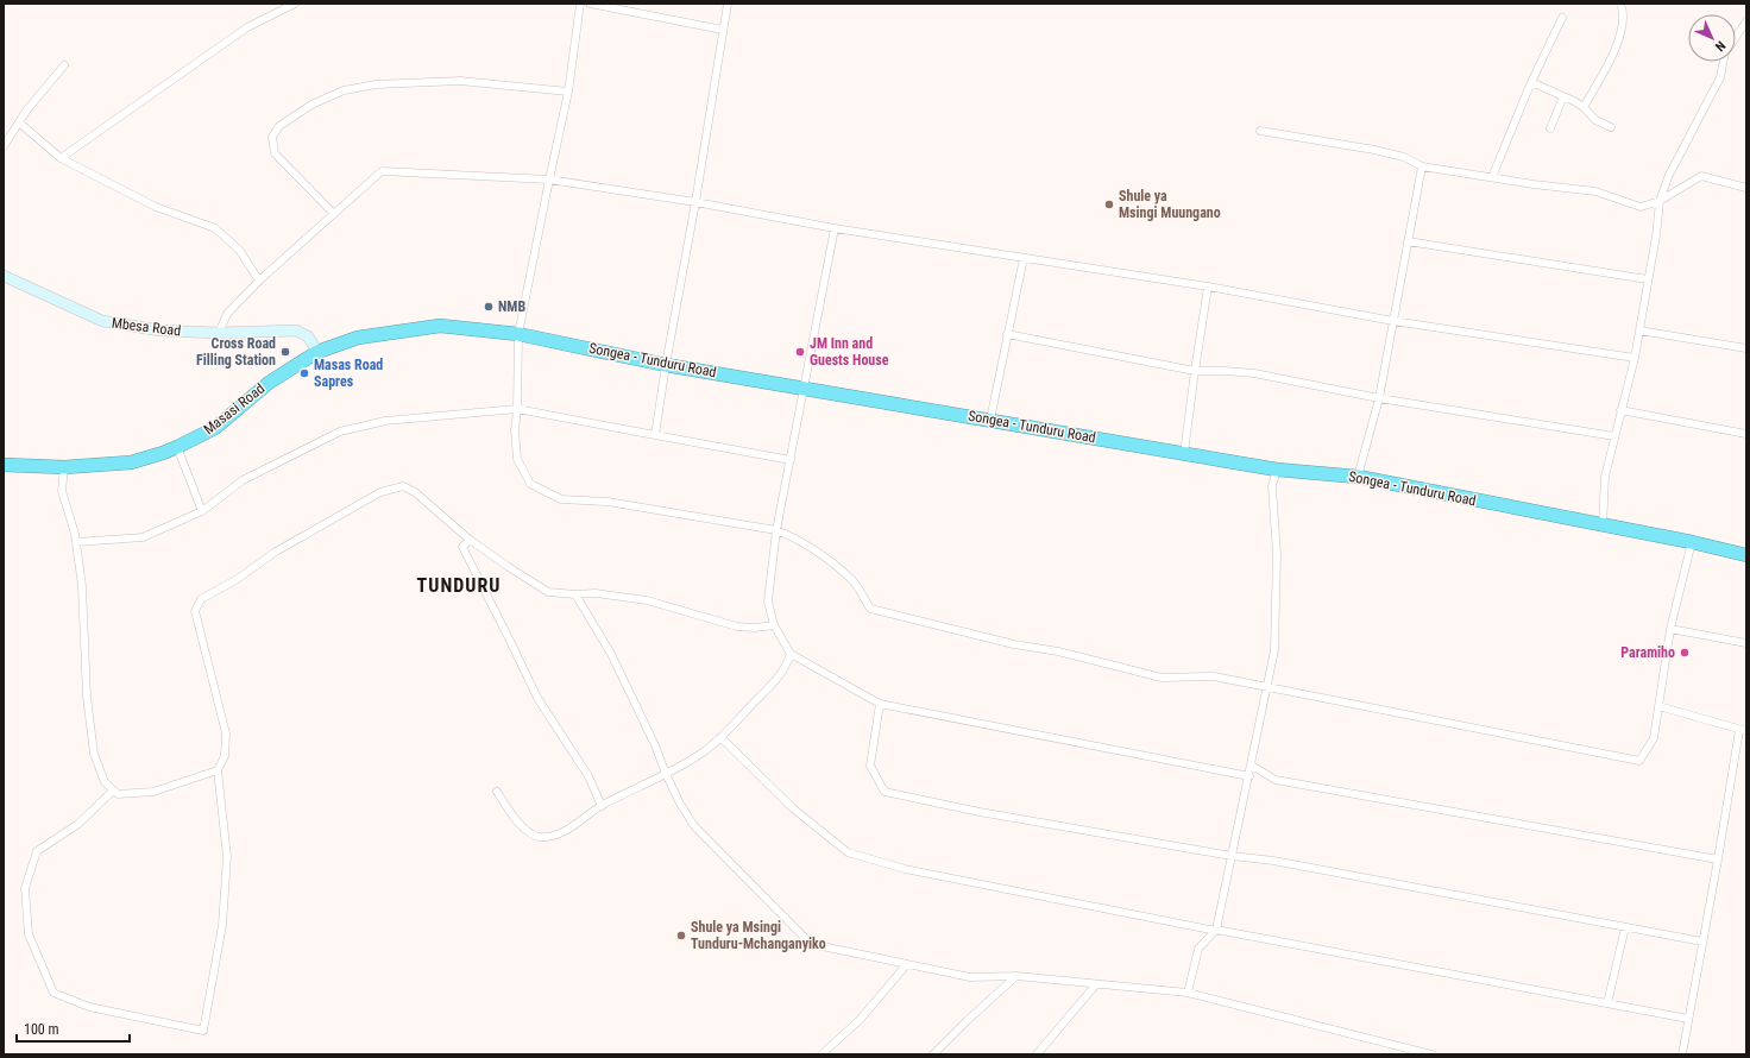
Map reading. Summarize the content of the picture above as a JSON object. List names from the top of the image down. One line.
{"streets":{"highway":["Songea - Tunduru Road","Masasi Road"],"main road":["Mbesa Road"]},"crossings":[["Mbesa Road","Songea - Tunduru Road"],["Mbesa Road","Masasi Road"],["Songea - Tunduru Road","Masasi Road"]],"districts":["TUNDURU"],"places":["Shule ya Msingi Muungano","NMB","Cross Road Filling Station","JM Inn and Guests House","Masas Road Sapres","Paramiho","Shule ya Msingi Tunduru-Mchanganyiko"],"scale_bar":"100 m","north":"bottom right"}
